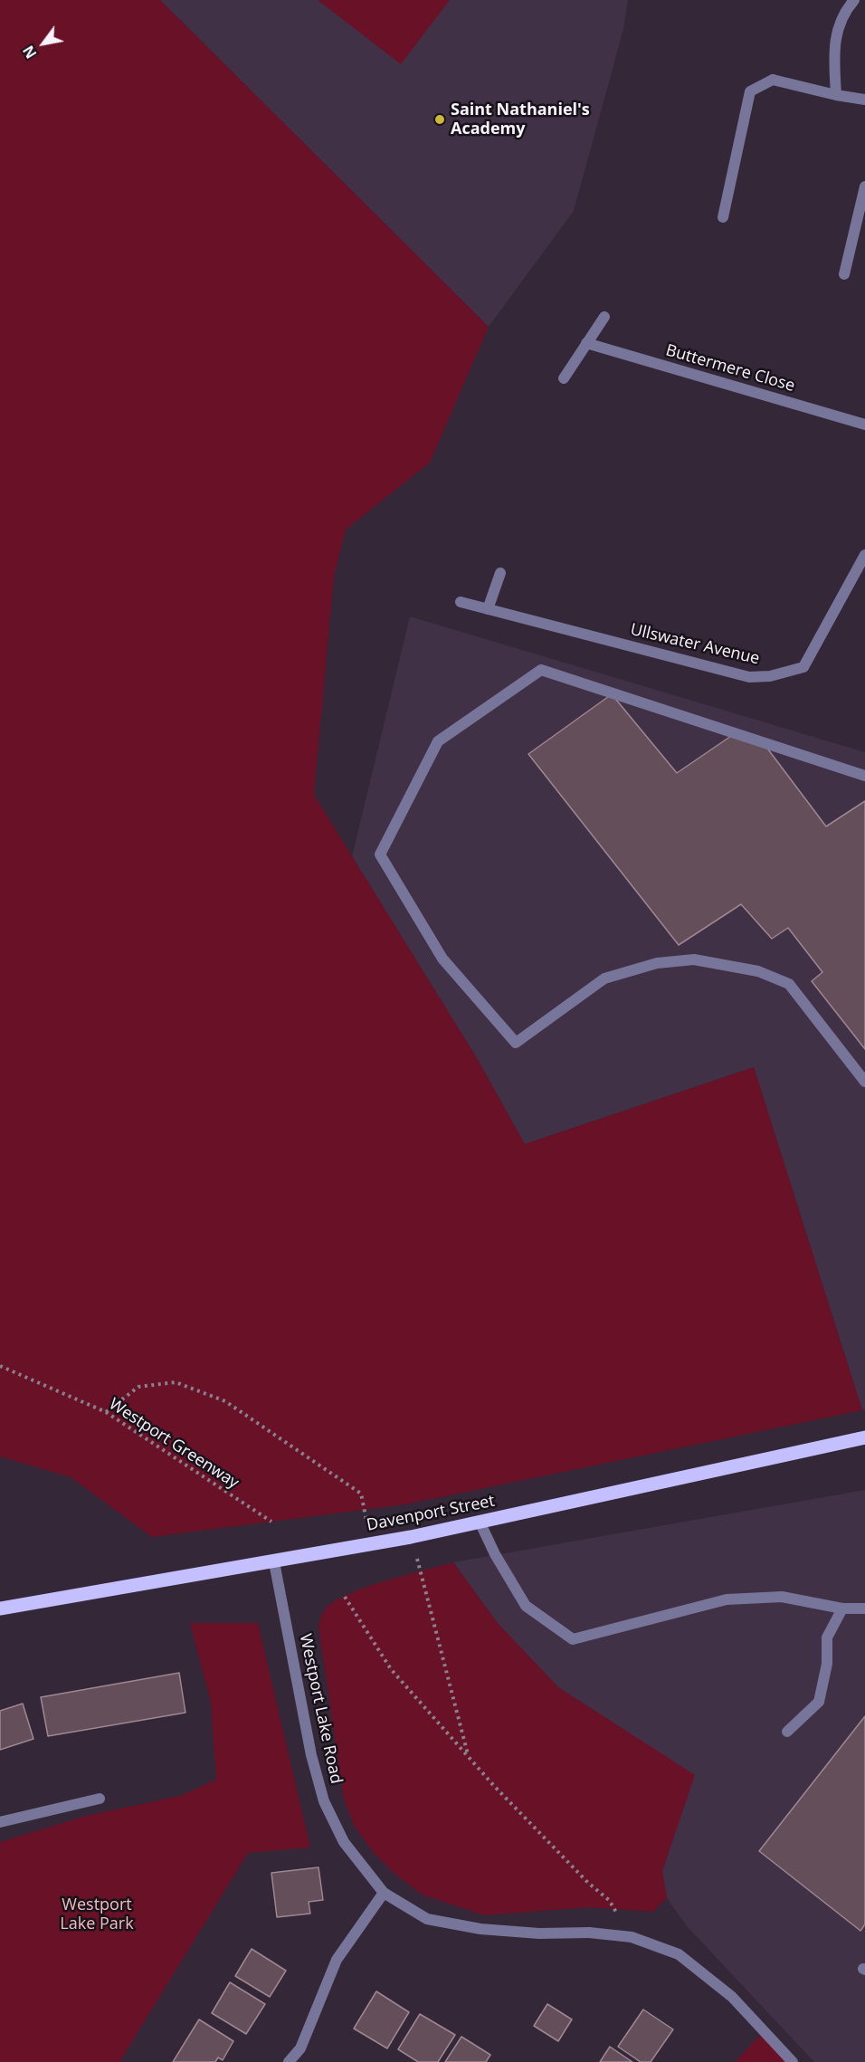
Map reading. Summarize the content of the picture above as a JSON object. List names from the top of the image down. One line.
{"streets":{"main road":["Davenport Street"],"street":["Buttermere Close","Ullswater Avenue","Westport Lake Road"],"path":["Westport Greenway"]},"crossings":[["Davenport Street","Westport Lake Road"]],"parks":["Westport Lake Park"],"places":["Saint Nathaniel's Academy"],"north":"bottom left"}
